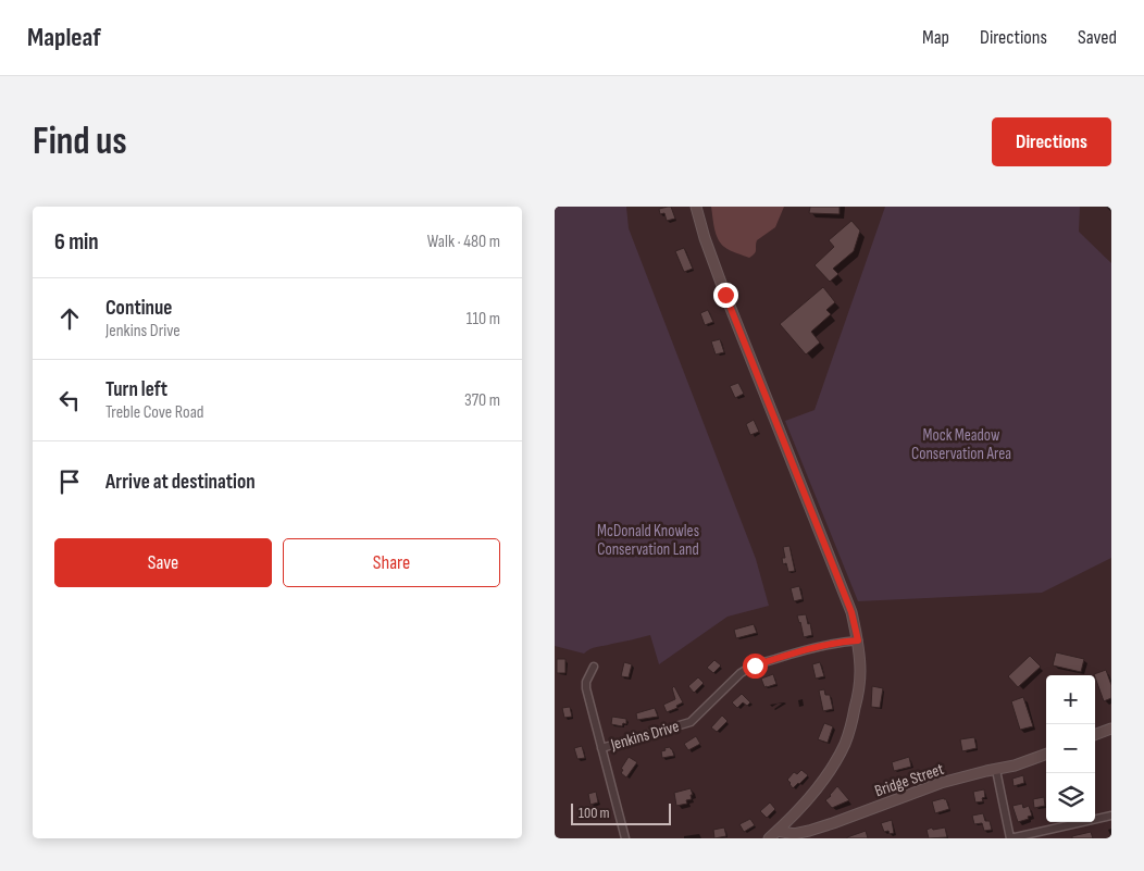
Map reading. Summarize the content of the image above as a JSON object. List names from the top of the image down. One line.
{"streets":{"main road":["Bridge Street"],"street":["Jenkins Drive"]},"parks":["Mock Meadow Conservation Area","McDonald Knowles Conservation Land"],"scale_bar":"100 m","page":{"header":"Mapleaf","nav":["Map","Directions","Saved"],"buttons":["Directions",["Save","Share"]],"title":"Find us","heading":["6 min","Walk · 480 m"],"list":[["Continue","Jenkins Drive","110 m"],["Turn left","Treble Cove Road","370 m"],"Arrive at destination"],"map_buttons":["+","−"],"scale":"100 m"}}
